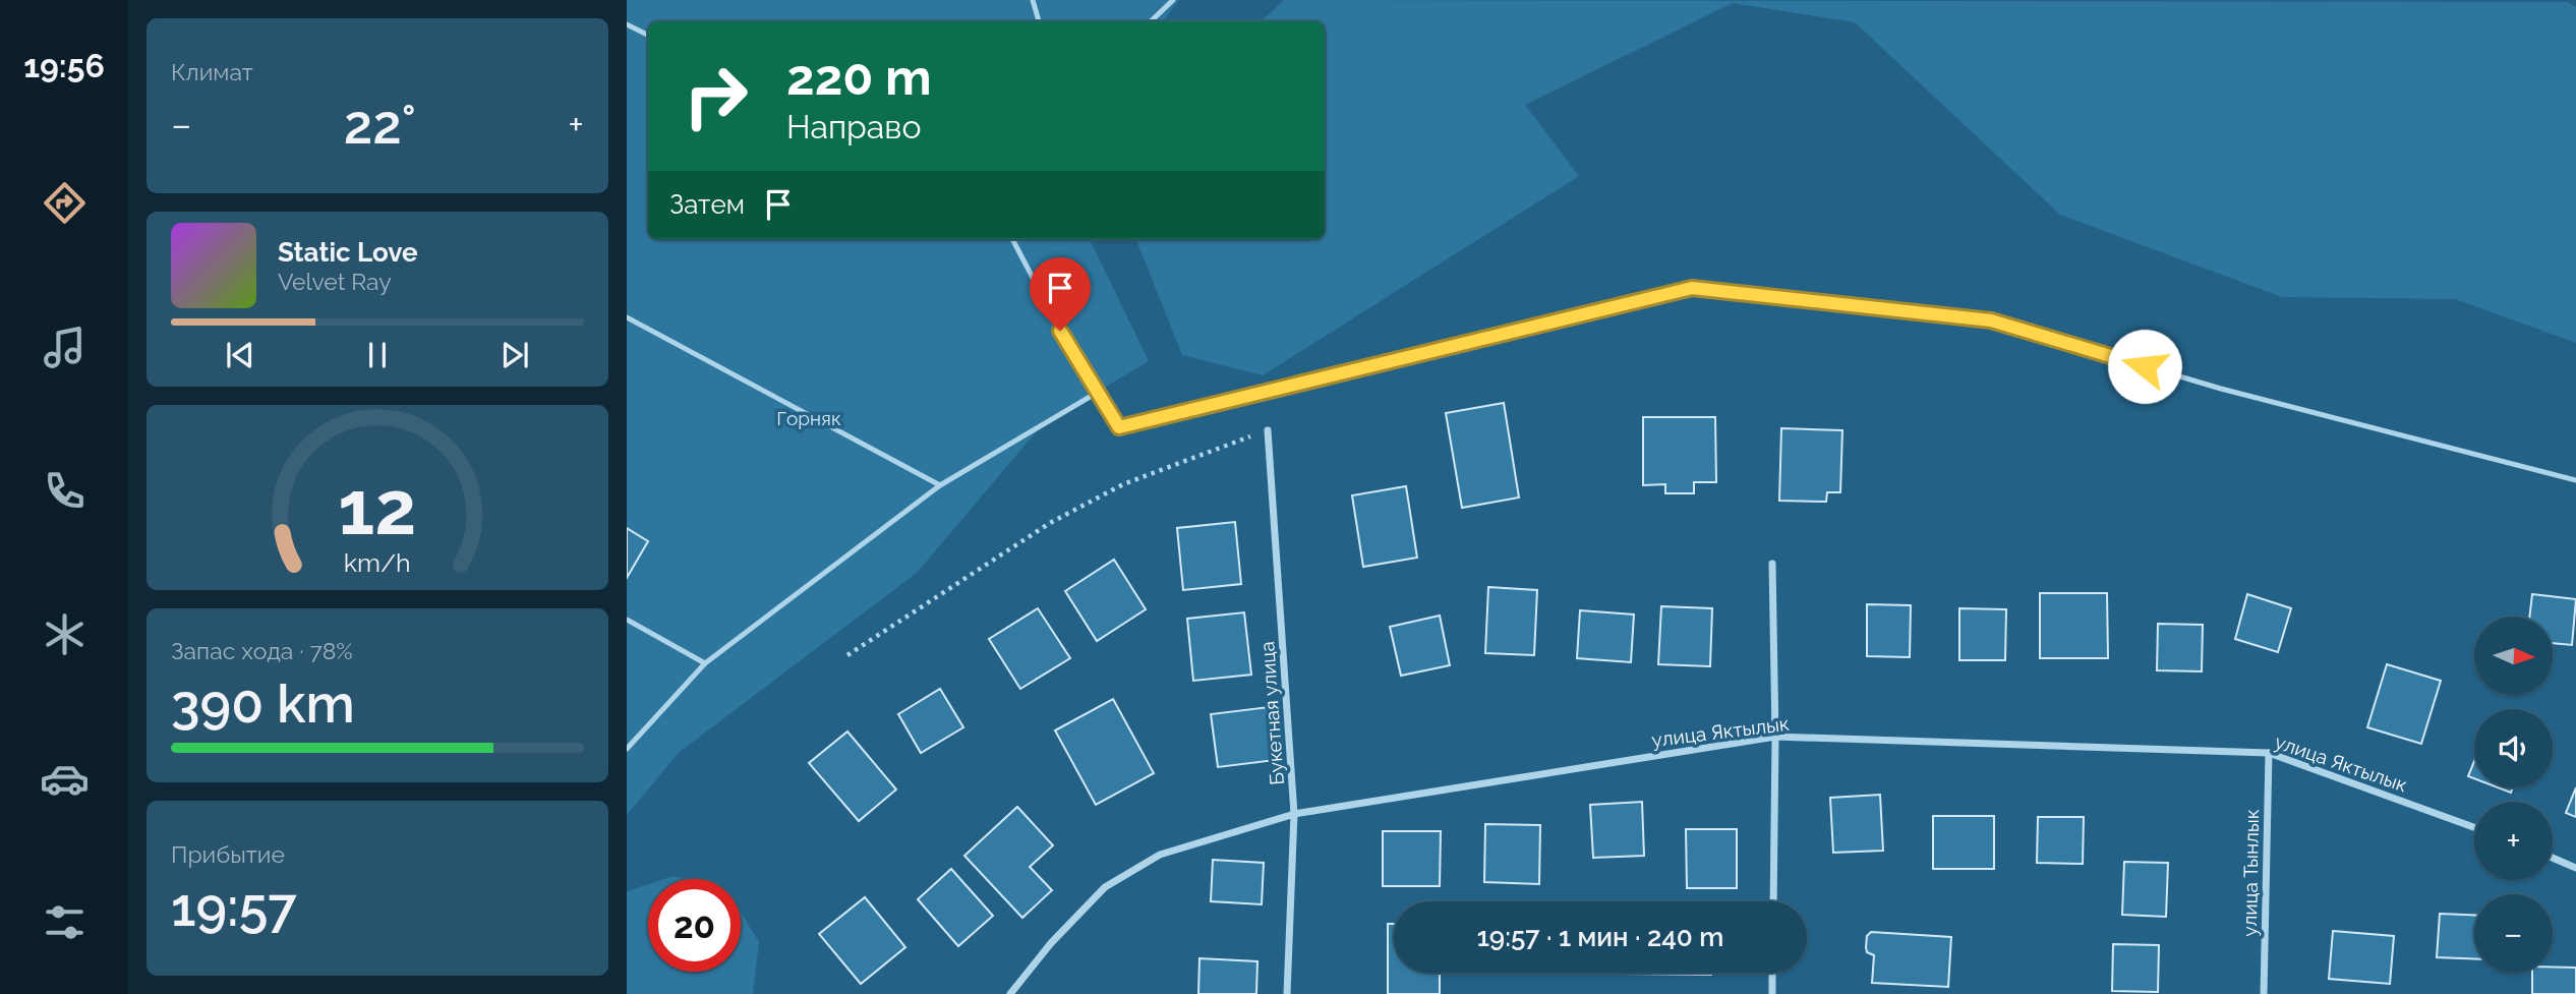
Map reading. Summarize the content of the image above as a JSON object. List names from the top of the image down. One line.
{"streets":{"street":["Букетная улица","улица Яктылык","улица Тынлык"]},"crossings":[["Букетная улица","улица Яктылык"],["улица Яктылык","улица Тынлык"]],"parks":["Горняк"],"north":"right","page":{"tabs":"19:56","tile":["Климат",["Запас хода · 78%","390 km"],["Прибытие","19:57"]],"turn":["220 m","Направо"],"heat":["−","22°","+"],"then":"Затем","song":["Static Love","Velvet Ray"],"map_buttons":["+","−"],"limit":"20","trip":"19:57 · 1 мин · 240 m","gauge":["12","km/h"]}}
